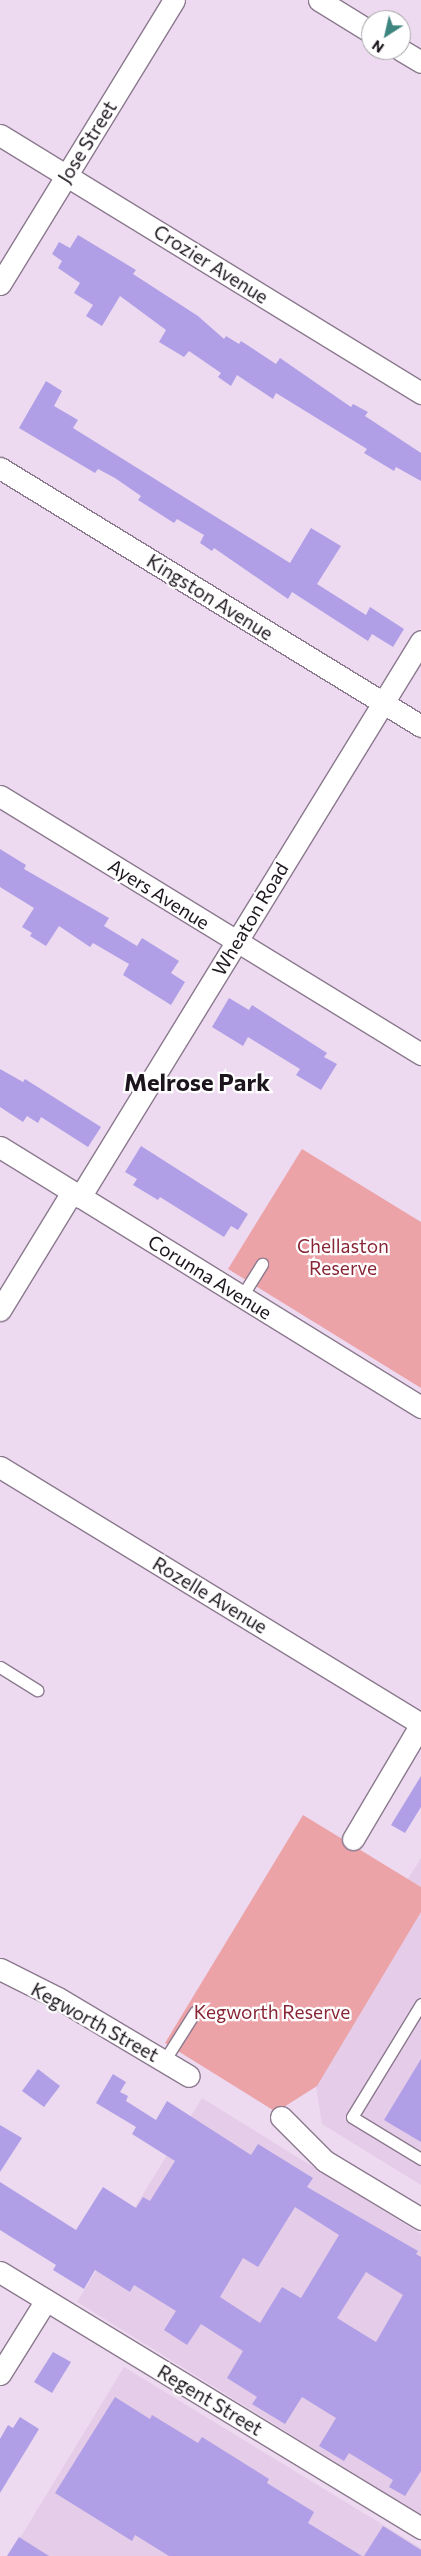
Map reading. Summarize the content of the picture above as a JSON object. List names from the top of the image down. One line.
{"streets":{"street":["Jose Street","Crozier Avenue","Kingston Avenue","Ayers Avenue","Wheaton Road","Corunna Avenue","Rozelle Avenue","Kegworth Street","Regent Street"]},"crossings":[["Jose Street","Crozier Avenue"],["Kingston Avenue","Wheaton Road"],["Ayers Avenue","Wheaton Road"],["Wheaton Road","Corunna Avenue"]],"districts":["Melrose Park"],"parks":["Chellaston Reserve","Kegworth Reserve"],"north":"bottom left"}
